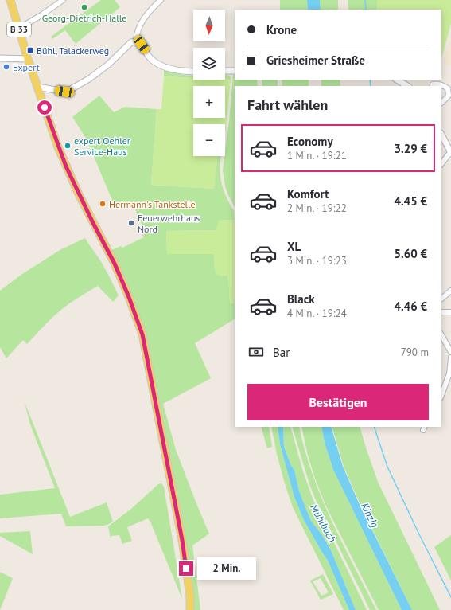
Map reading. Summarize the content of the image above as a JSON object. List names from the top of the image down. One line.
{"streets":{"main road":["B 33"]},"water":["Kinzig","Mühlbach"],"places":{"other":["Georg-Dietrich-Halle","Expert","expert Oehler Service-Haus","Hermann's Tankstelle","Feuerwehrhaus Nord"],"transit":["Bühl, Talackerweg"]},"north":"bottom","page":{"map_buttons":["+","−"],"banner":["Krone","Griesheimer Straße"],"heading":"Fahrt wählen","list":[{"name":"Economy","note":"1 Min. · 19:21","value":"3.29 €"},{"name":"Komfort","note":"2 Min. · 19:22","value":"4.45 €"},{"name":"XL","note":"3 Min. · 19:23","value":"5.60 €"},{"name":"Black","note":"4 Min. · 19:24","value":"4.46 €"}],"pay":["Bar","790 m"],"buttons":"Bestätigen","bubble":"2 Min."}}
